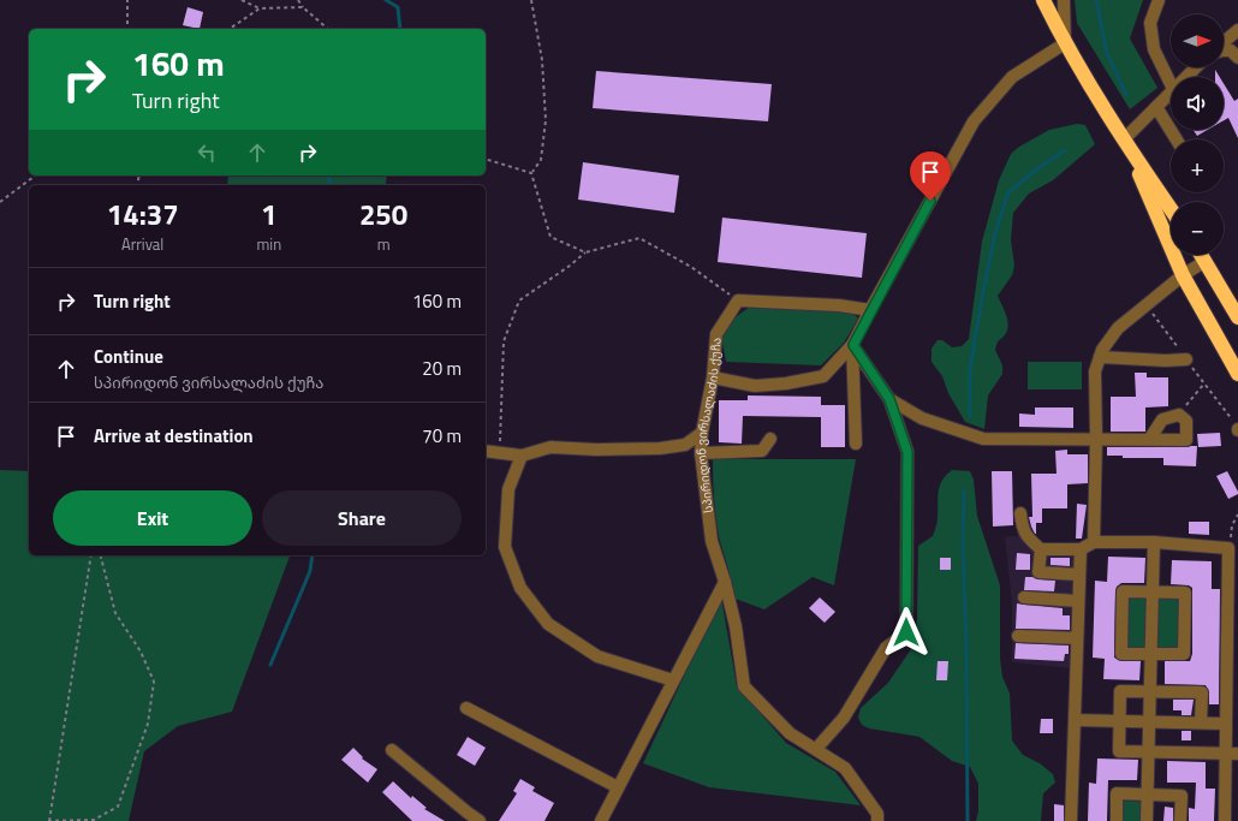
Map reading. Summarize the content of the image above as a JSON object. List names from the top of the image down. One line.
{"streets":{"street":["სპირიდონ ვირსალაძის ქუჩა"]},"north":"right","page":{"map_buttons":["+","−"],"turn":["160 m","Turn right"],"eta":["14:37","Arrival","1","min","250","m"],"list":[{"name":"Turn right","value":"160 m"},{"name":"Continue","note":"სპირიდონ ვირსალაძის ქუჩა","value":"20 m"},{"name":"Arrive at destination","value":"70 m"}],"buttons":["Exit","Share"]}}
